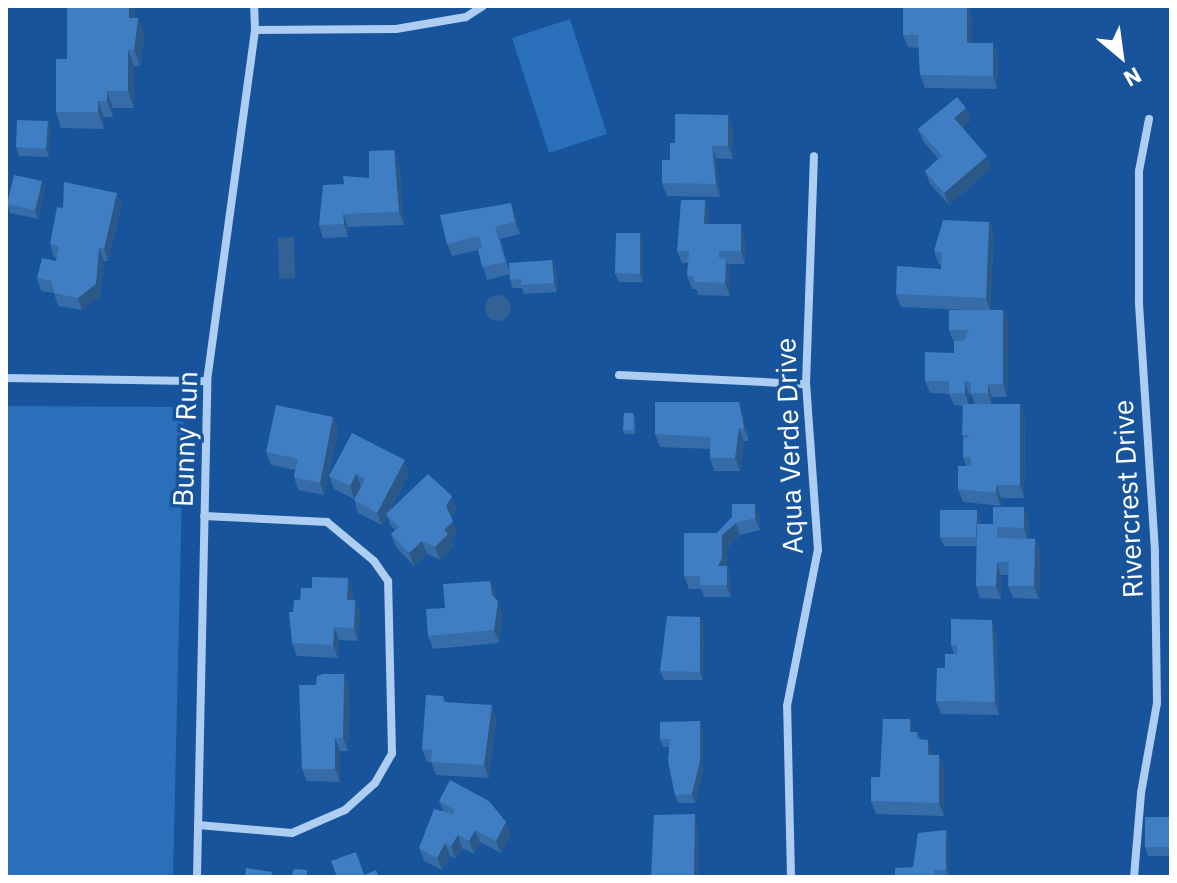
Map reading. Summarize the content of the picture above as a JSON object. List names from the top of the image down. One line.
{"streets":{"street":["Bunny Run","Aqua Verde Drive","Rivercrest Drive"]},"north":"bottom right"}
